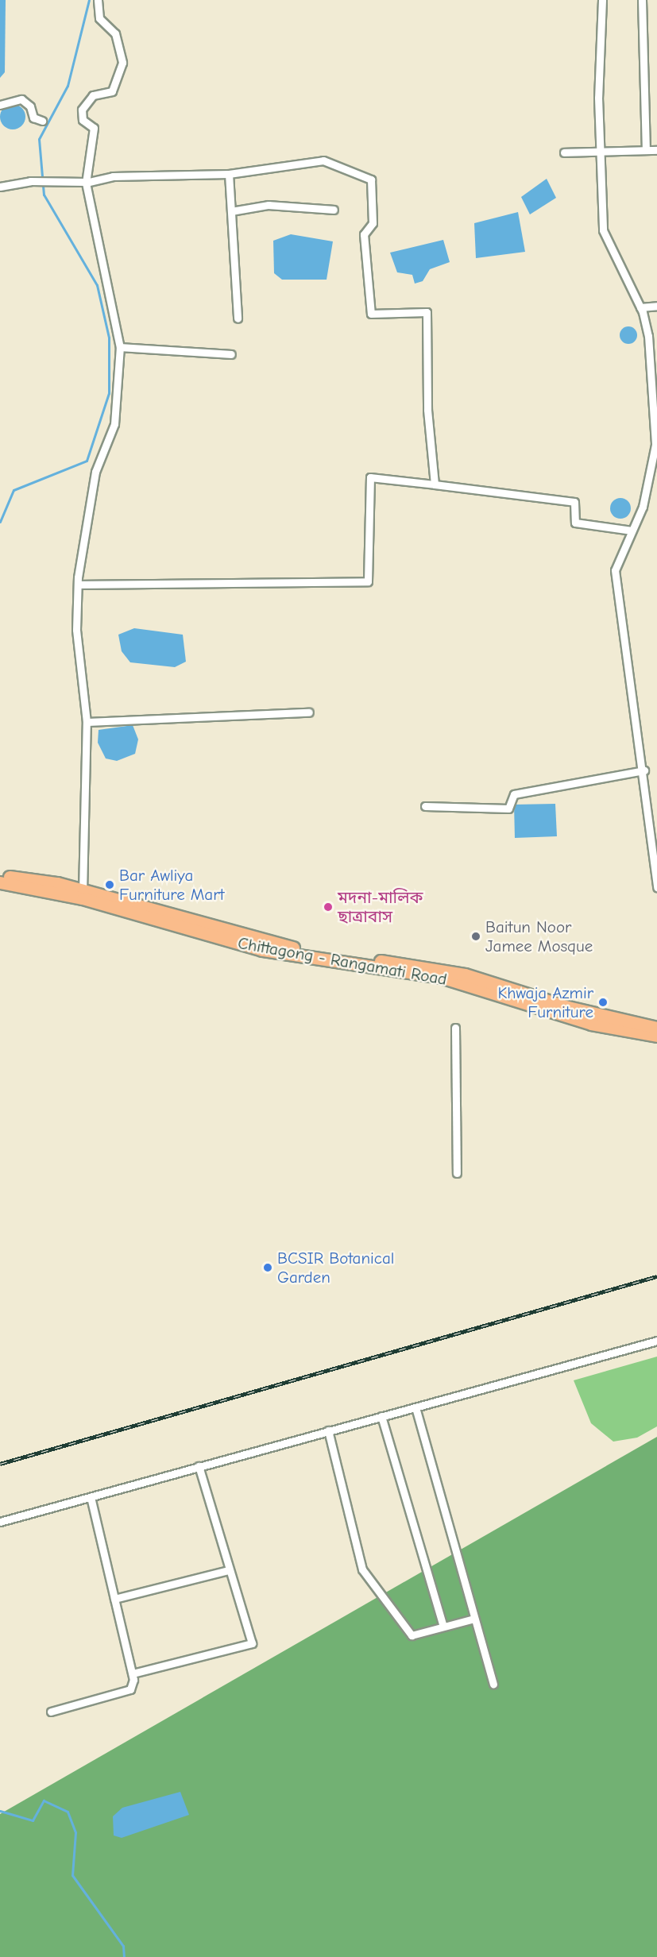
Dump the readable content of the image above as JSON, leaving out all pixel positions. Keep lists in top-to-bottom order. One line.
{"streets":{"highway":["Chittagong - Rangamati Road"]},"places":["Bar Awliya Furniture Mart","মদনা-মালিক ছাত্রাবাস","Baitun Noor Jamee Mosque","Khwaja Azmir Furniture","BCSIR Botanical Garden"]}
